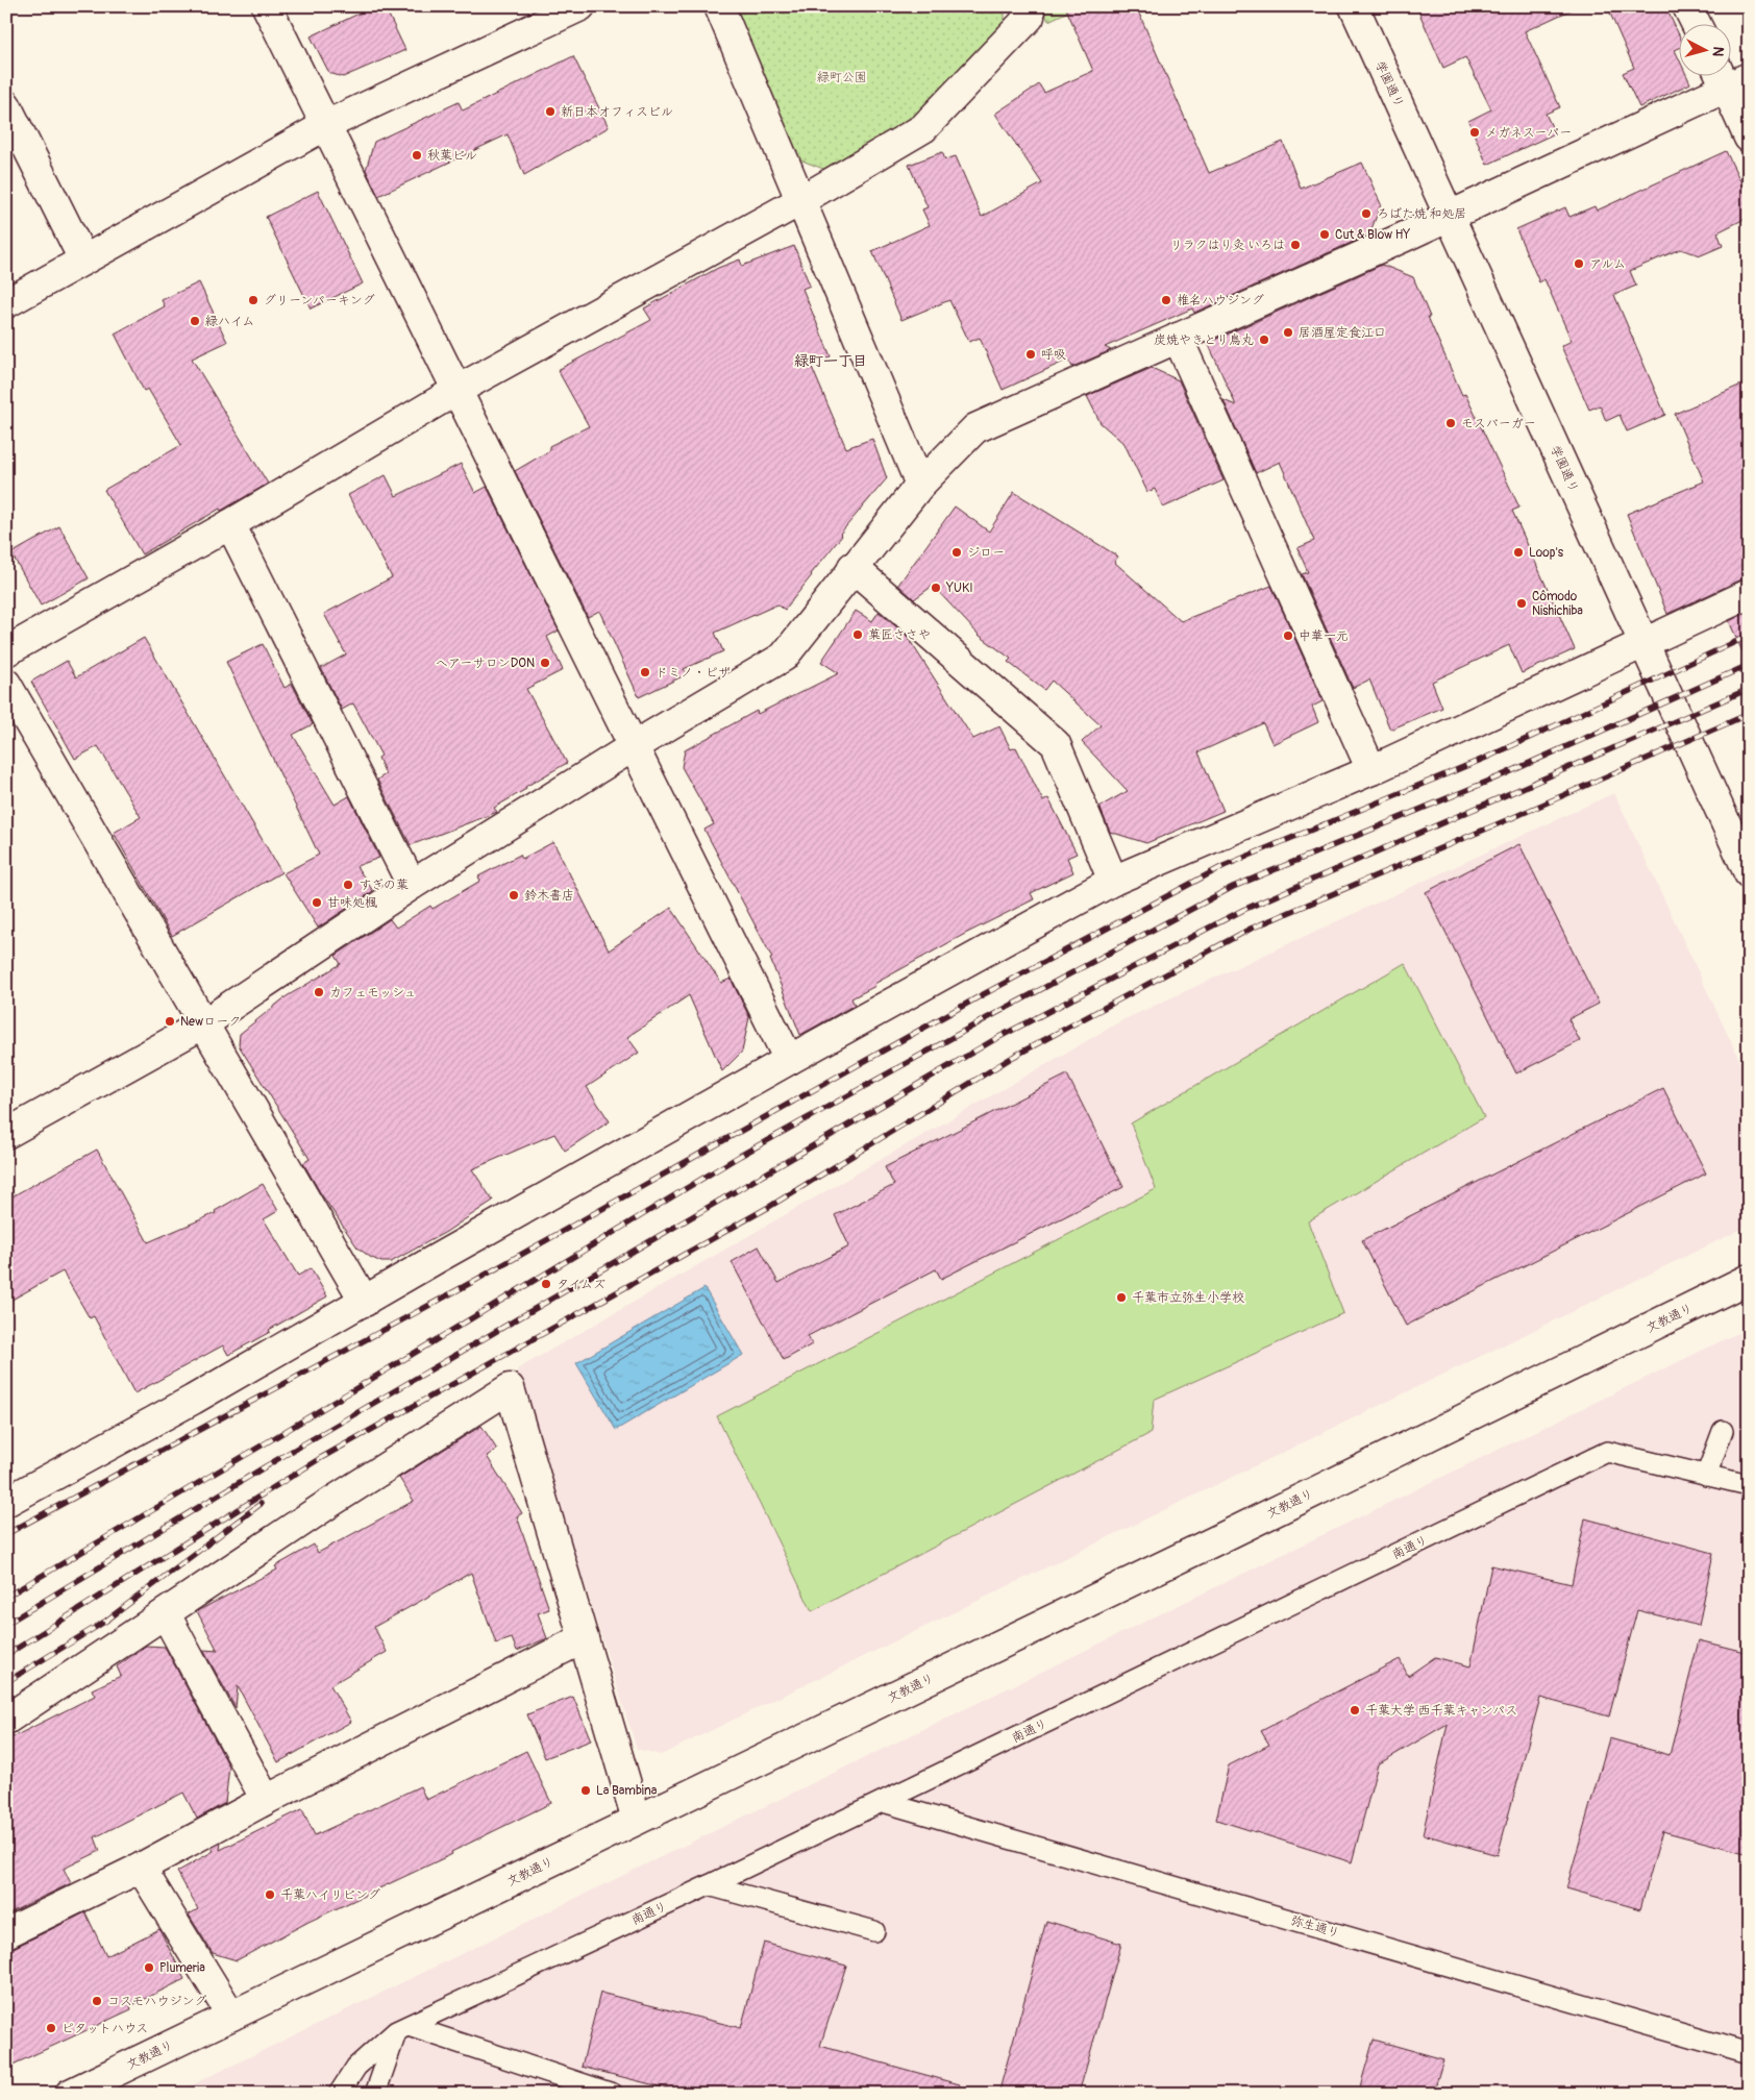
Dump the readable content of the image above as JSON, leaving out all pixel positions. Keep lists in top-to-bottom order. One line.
{"streets":{"street":["学園通り","文教通り"],"lane":["南通り","弥生通り"]},"crossings":[["南通り","弥生通り"]],"districts":["緑町一丁目"],"parks":["緑町公園"],"places":["新日本オフィスビル","メガネスーパー","秋葉ビル","ろばた焼 和処居","Cut & Blow HY","リラクはり灸 いろは","アルム","グリーンパーキング","椎名ハウジング","緑ハイム","居酒屋定食江口","炭焼やきとり鳥丸","呼吸","モスバーガー","ジロー","Loop's","YUKI","Cômodo Nishichiba","菓匠ささや","中華一元","ヘアーサロンDON","ドミノ・ピザ","すぎの葉","鈴木書店","甘味処楓","カフェモッシュ","Newローク","タイムズ","千葉市立弥生小学校","千葉大学 西千葉キャンパス","La Bambina","千葉ハイリビング","Plumeria","コスモハウジング","ピタットハウス"],"north":"right"}
